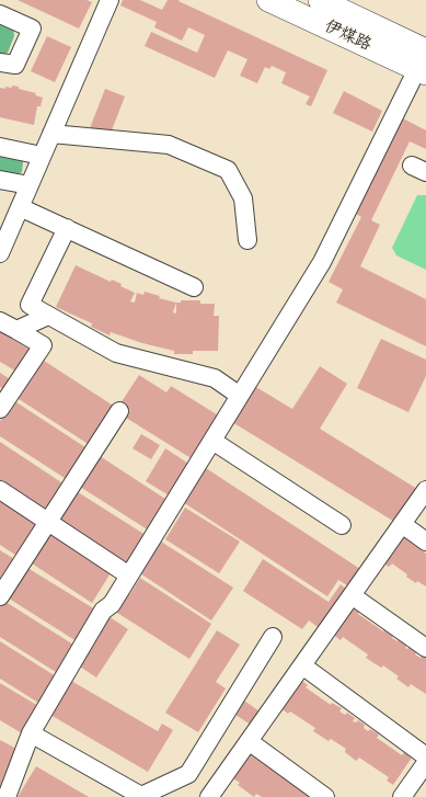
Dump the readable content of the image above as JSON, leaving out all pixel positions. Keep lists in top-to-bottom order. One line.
{"streets":{"main road":["伊煤路"]}}
